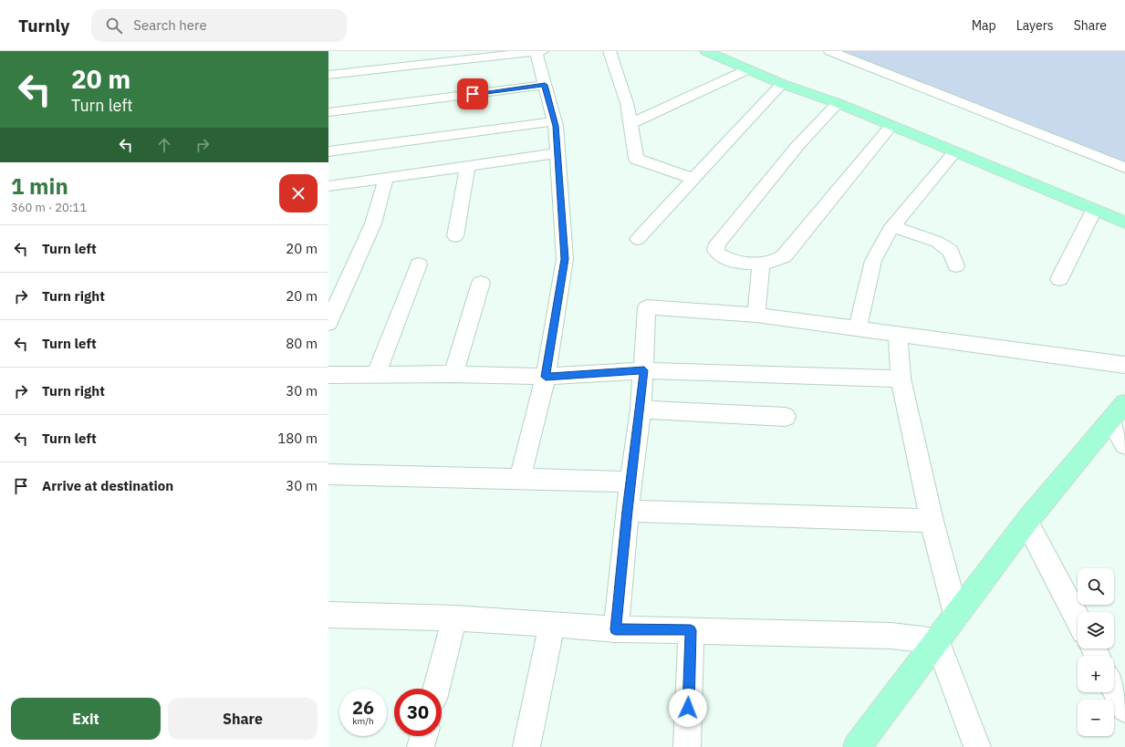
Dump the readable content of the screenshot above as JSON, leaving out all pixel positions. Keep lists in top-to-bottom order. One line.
{"page":{"header":"Turnly","search":"Search here","nav":["Map","Layers","Share"],"turn":["20 m","Turn left"],"heading":["1 min","360 m · 20:11"],"list":[{"name":"Turn left","value":"20 m"},{"name":"Turn right","value":"20 m"},{"name":"Turn left","value":"80 m"},{"name":"Turn right","value":"30 m"},{"name":"Turn left","value":"180 m"},{"name":"Arrive at destination","value":"30 m"}],"map_buttons":["+","−"],"speed":"26 km/h","limit":"30","buttons":["Exit","Share"]}}
